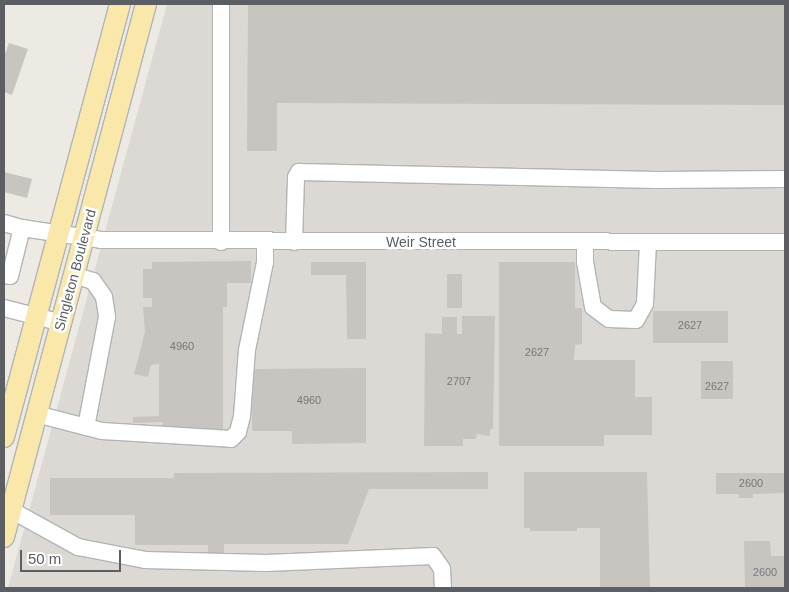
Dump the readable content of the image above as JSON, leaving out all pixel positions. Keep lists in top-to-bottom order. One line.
{"streets":{"main road":["Singleton Boulevard"],"street":["Weir Street"]},"crossings":[["Weir Street","Singleton Boulevard"]],"house_numbers":["2627","4960","2627","2707","2627","4960","2600","2600"],"scale_bar":"50 m"}
